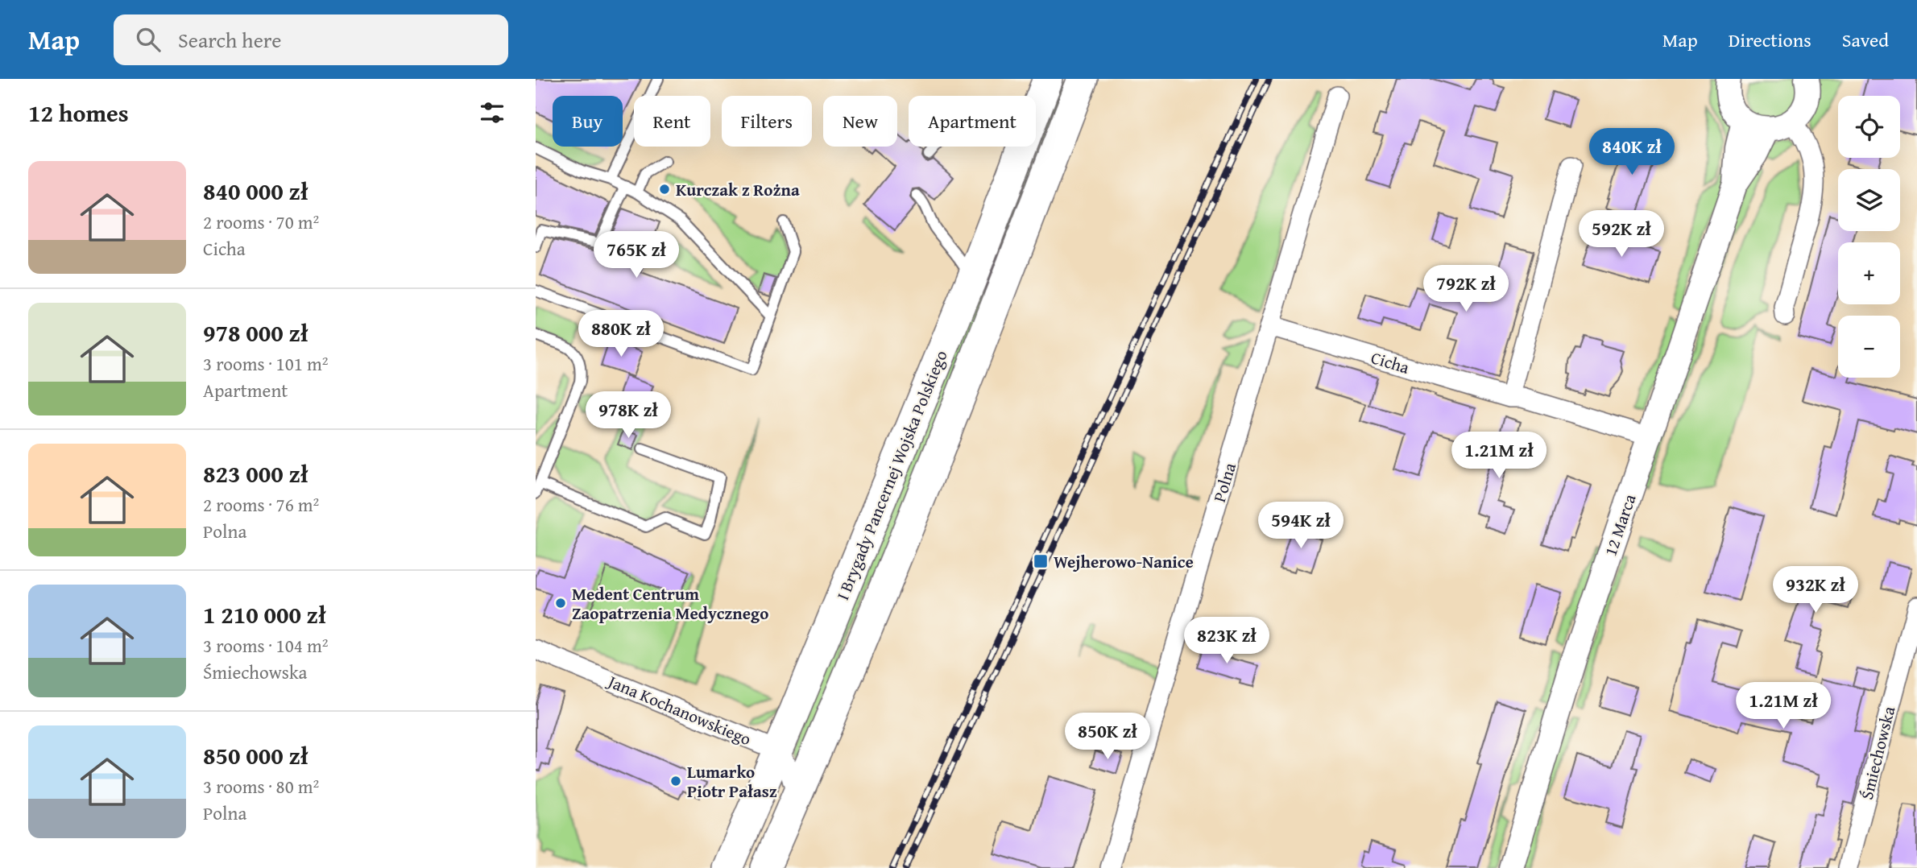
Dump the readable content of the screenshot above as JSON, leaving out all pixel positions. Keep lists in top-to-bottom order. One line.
{"streets":{"main road":["I Brygady Pancernej Wojska Polskiego"],"street":["Cicha","Polna","12 Marca","Jana Kochanowskiego","Śmiechowska"]},"crossings":[["Cicha","Polna"],["Cicha","12 Marca"],["I Brygady Pancernej Wojska Polskiego","Jana Kochanowskiego"]],"places":{"other":["Kurczak z Rożna","Medent Centrum Zaopatrzenia Medycznego","Lumarko Piotr Pałasz"],"transit":["Wejherowo-Nanice"]},"page":{"header":"Map","search":"Search here","nav":["Map","Directions","Saved"],"heading":"12 homes","map_buttons":["+","−"],"chip":["Buy","Rent","Filters","New","Apartment"],"price":["840K zł","592K zł","765K zł","792K zł","880K zł","978K zł","1.21M zł","594K zł","932K zł","823K zł","1.21M zł","850K zł"],"list":[{"name":"840 000 zł","note":"2 rooms · 70 m² · Cicha"},{"name":"978 000 zł","note":"3 rooms · 101 m² · Apartment"},{"name":"823 000 zł","note":"2 rooms · 76 m² · Polna"},{"name":"1 210 000 zł","note":"3 rooms · 104 m² · Śmiechowska"},{"name":"850 000 zł","note":"3 rooms · 80 m² · Polna"}]}}
